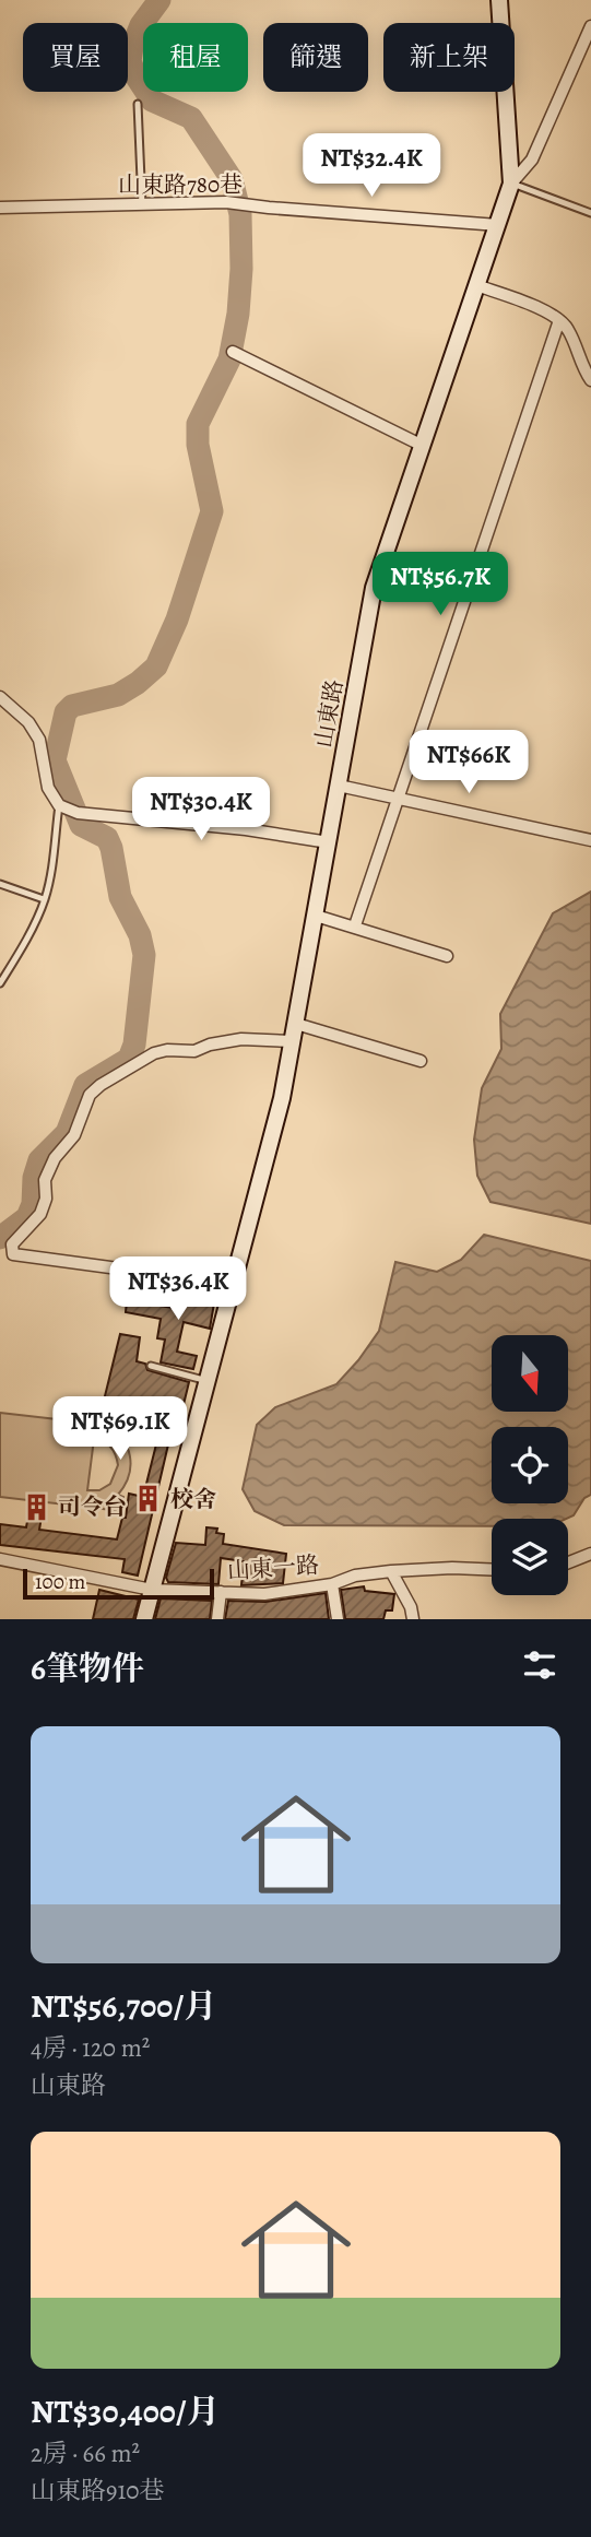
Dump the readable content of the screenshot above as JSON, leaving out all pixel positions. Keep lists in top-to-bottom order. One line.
{"streets":{"street":["山東路780巷","山東路","山東一路"]},"crossings":[["山東路780巷","山東路"],["山東路","山東一路"]],"places":{"building":["校舍","司令台"]},"scale_bar":"100 m","north":"bottom","page":{"chip":["買屋","租屋","篩選","新上架"],"price":["NT$32.4K","NT$56.7K","NT$66K","NT$30.4K","NT$36.4K","NT$69.1K"],"scale":"100 m","heading":"6筆物件","list":[{"name":"NT$56,700/月","note":"4房 · 120 m² · 山東路"},{"name":"NT$30,400/月","note":"2房 · 66 m² · 山東路910巷"}]}}
